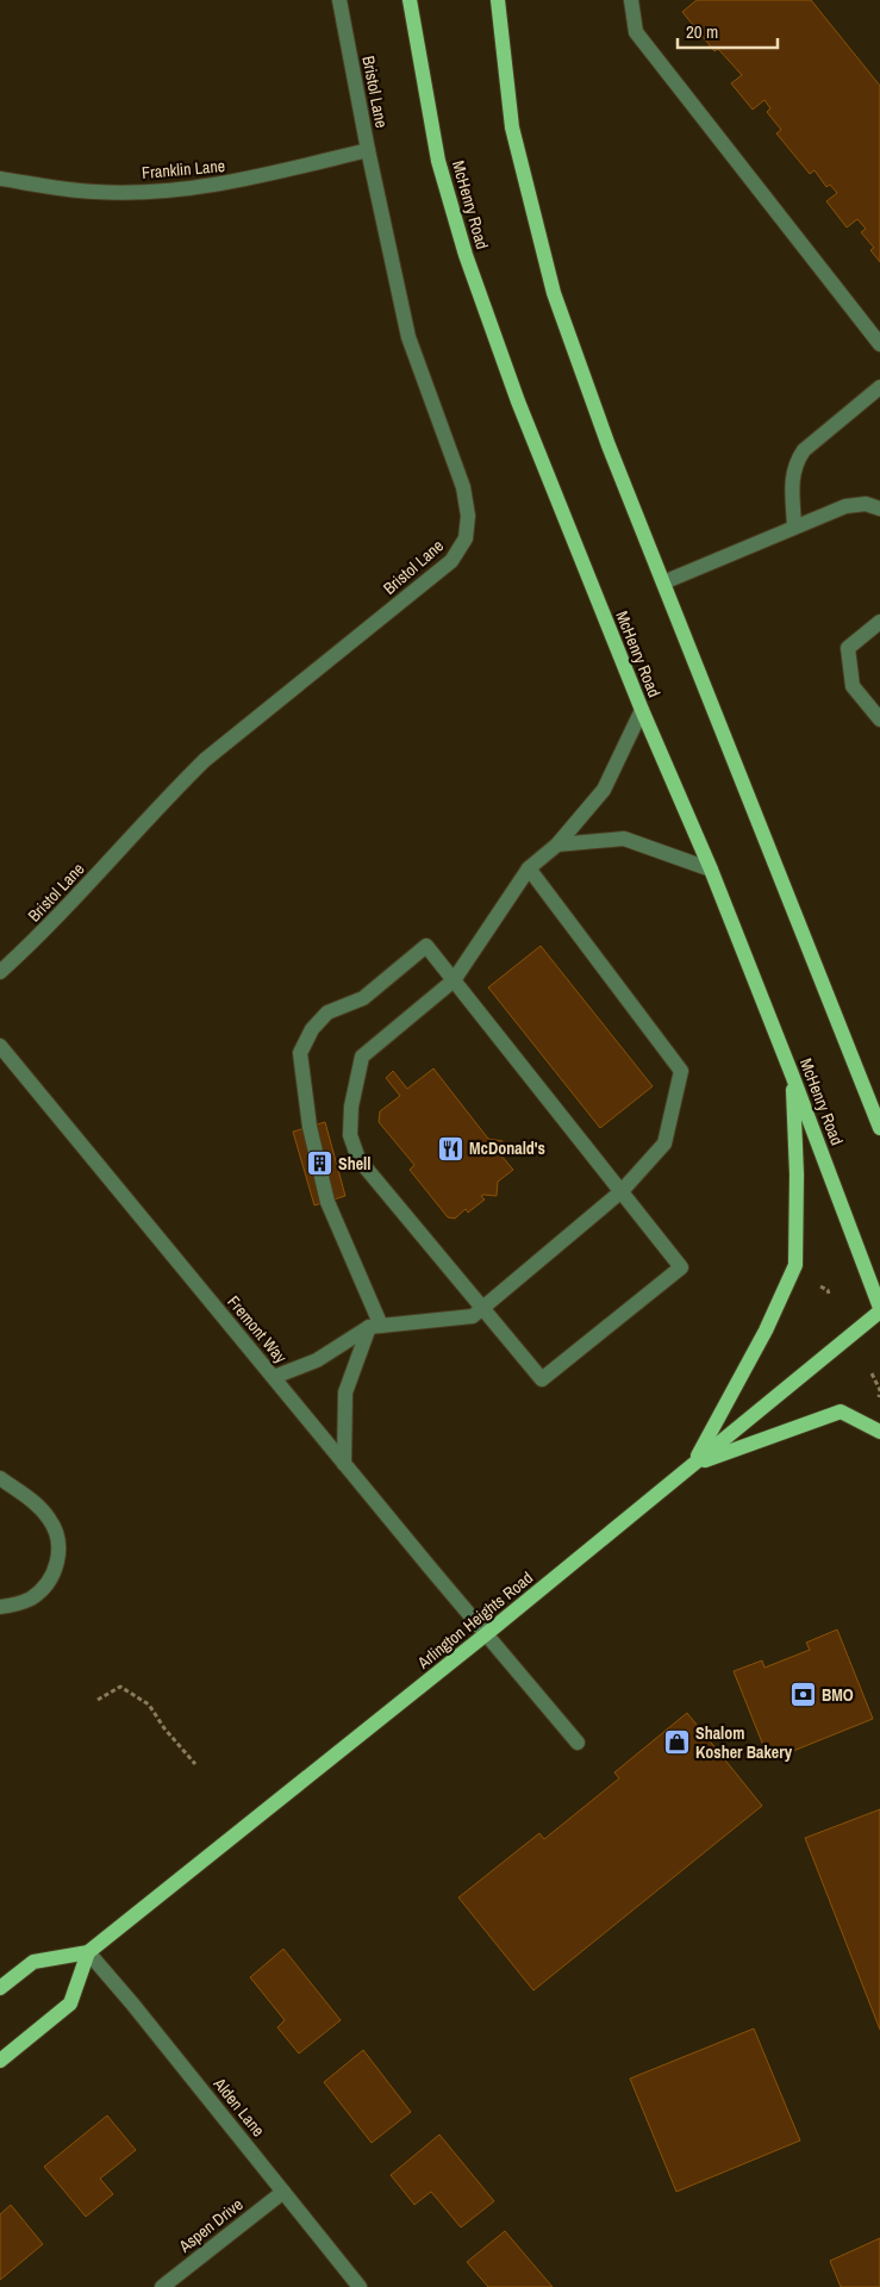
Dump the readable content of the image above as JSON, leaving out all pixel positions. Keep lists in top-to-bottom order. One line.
{"streets":{"main road":["McHenry Road","Arlington Heights Road"],"street":["Bristol Lane","Franklin Lane","Fremont Way","Alden Lane","Aspen Drive"]},"crossings":[["Bristol Lane","Franklin Lane"],["McHenry Road","Arlington Heights Road"],["Fremont Way","Arlington Heights Road"],["Arlington Heights Road","Alden Lane"],["Alden Lane","Aspen Drive"]],"places":{"restaurant":["McDonald's"],"building":["Shell"],"bank":["BMO"],"shop":["Shalom Kosher Bakery"]},"scale_bar":"20 m"}
